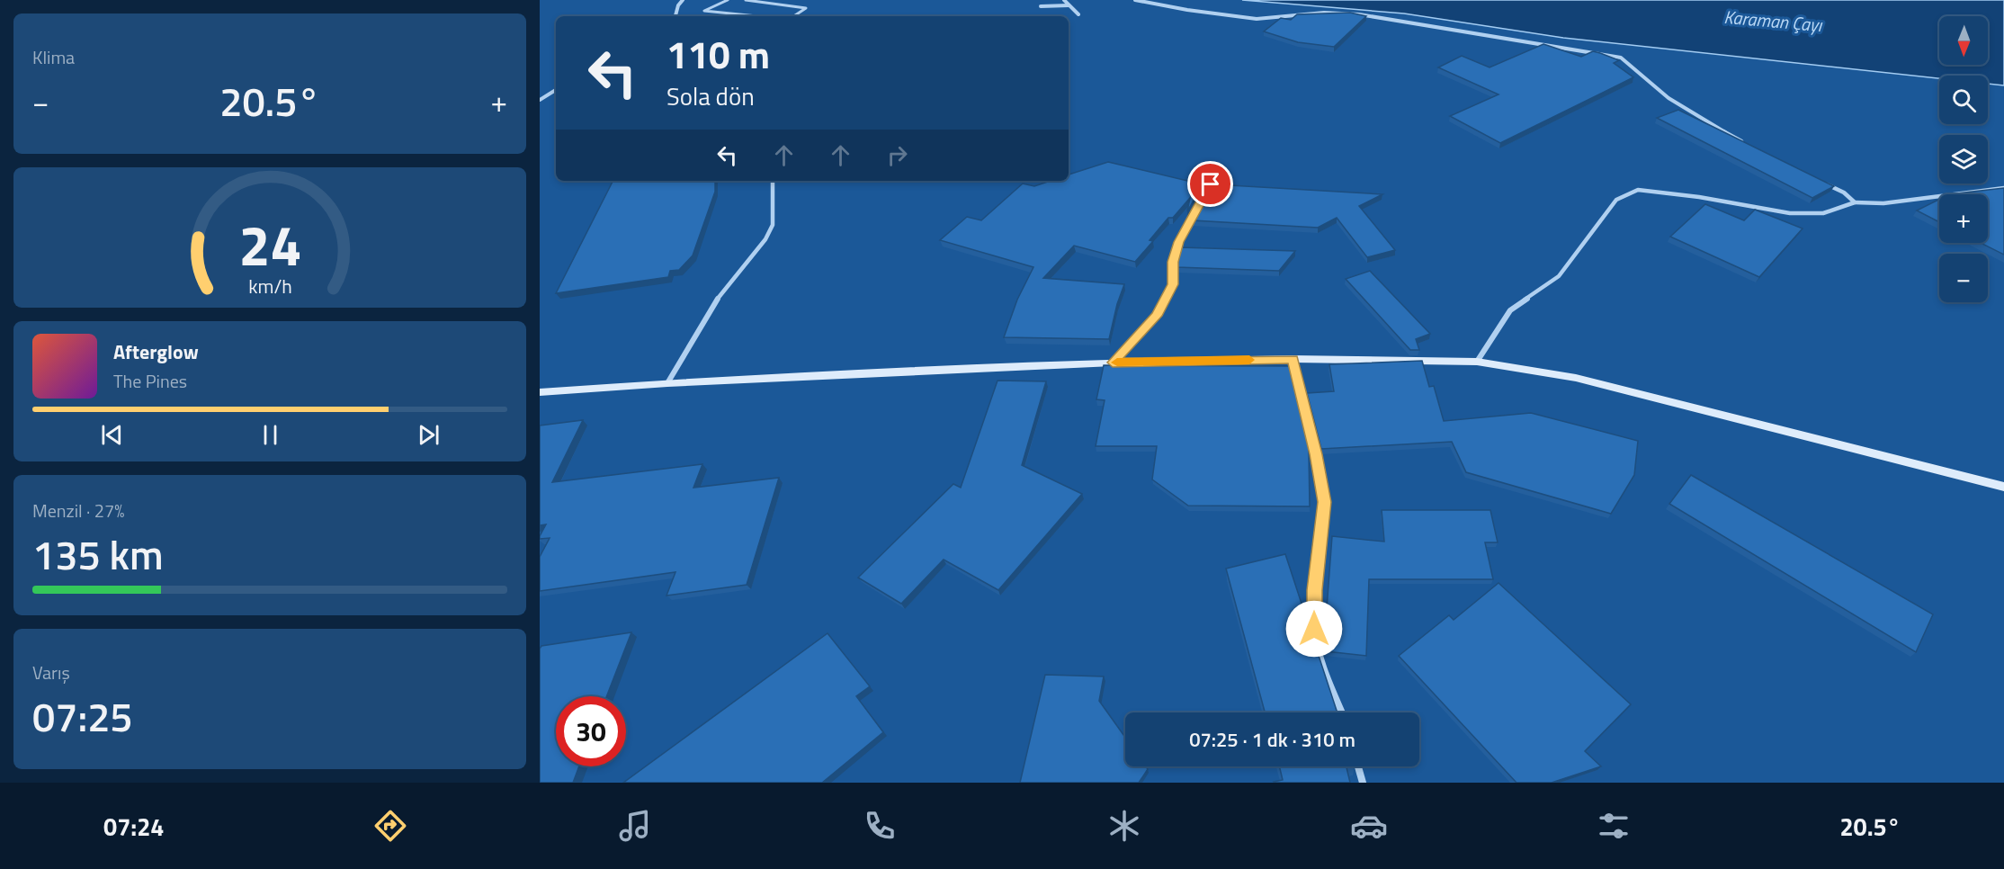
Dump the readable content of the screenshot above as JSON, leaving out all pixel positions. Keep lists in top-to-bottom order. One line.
{"water":["Karaman Çayı"],"north":"bottom","page":{"tile":["Klima",["Menzil · 27%","135 km"],["Varış","07:25"]],"map_buttons":["+","−"],"turn":["110 m","Sola dön"],"heat":["−","20.5°","+"],"song":["Afterglow","The Pines"],"limit":"30","trip":"07:25 · 1 dk · 310 m","tabs":["07:24","20.5°"],"gauge":["24","km/h"]}}
